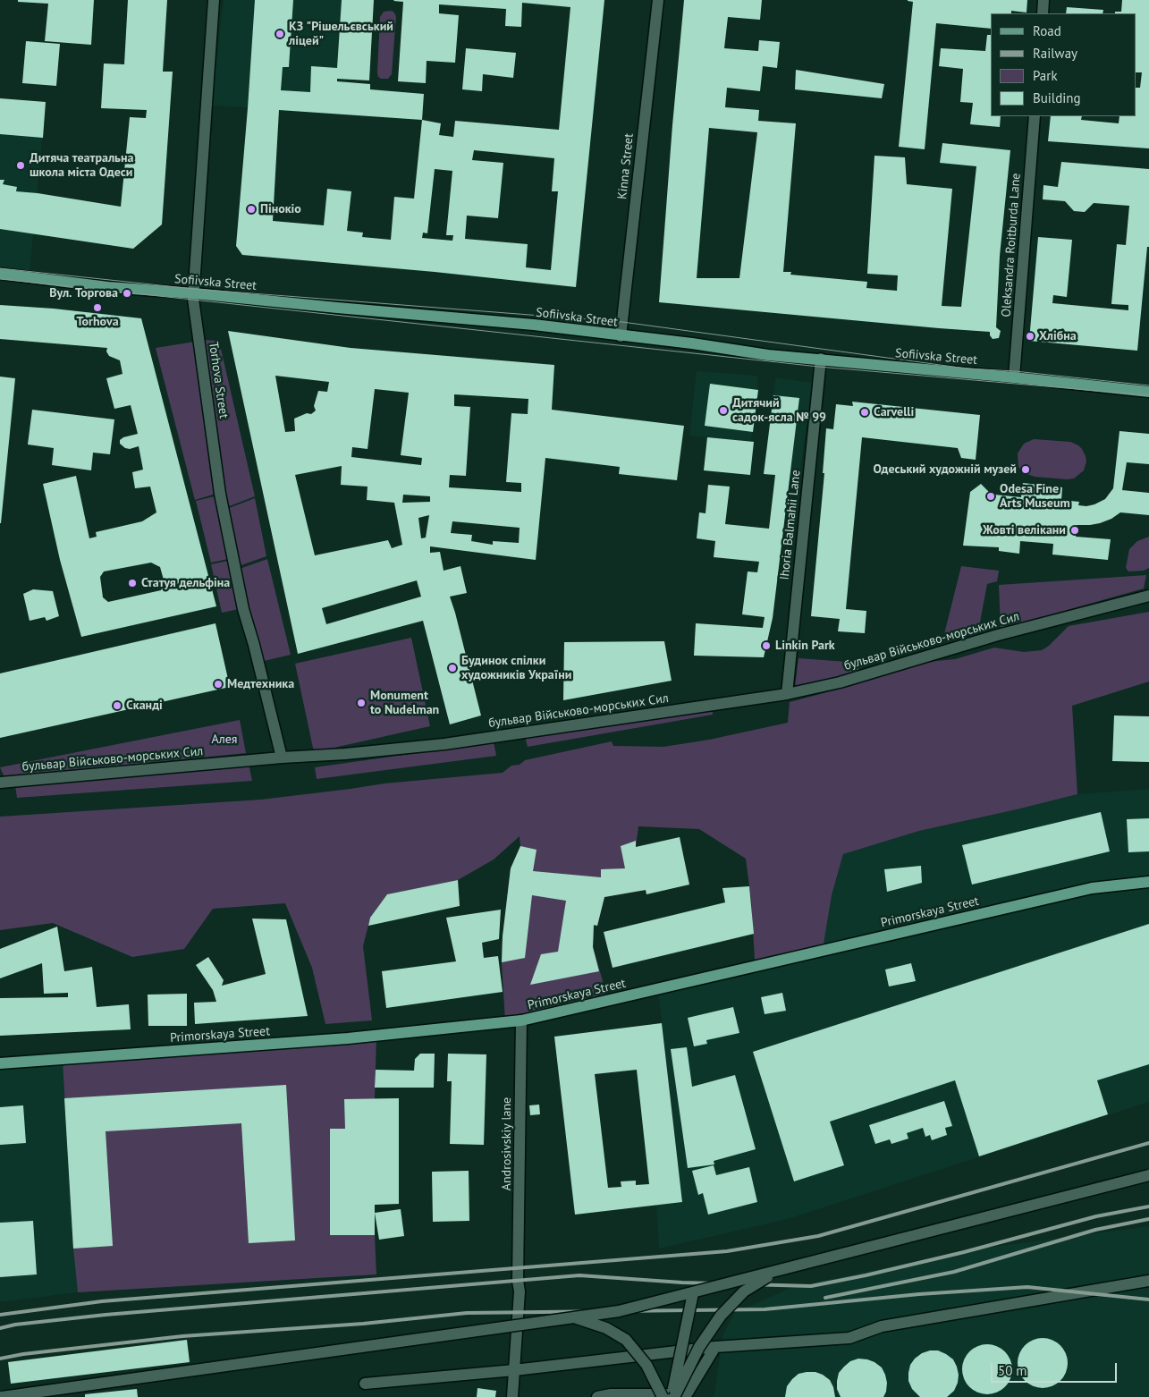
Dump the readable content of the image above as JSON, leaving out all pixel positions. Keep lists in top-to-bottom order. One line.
{"streets":{"main road":["Sofiivska Street","Primorskaya Street"],"street":["Kinna Street","Oleksandra Roitburda Lane","Torhova Street","Ihoria Balmahii Lane","бульвар Військово-морських Сил","Androsivskiy lane"]},"crossings":[["Kinna Street","Sofiivska Street"],["Oleksandra Roitburda Lane","Sofiivska Street"],["Sofiivska Street","Torhova Street"],["Sofiivska Street","Ihoria Balmahii Lane"],["Torhova Street","бульвар Військово-морських Сил"],["Ihoria Balmahii Lane","бульвар Військово-морських Сил"],["Primorskaya Street","Androsivskiy lane"]],"parks":["Алея"],"places":["КЗ \"Рішельєвський ліцей\"","Дитяча театральна школа міста Одеси","Пінокіо","Вул. Торгова","Torhova","Хлібна","Дитячий садок-ясла № 99","Carvelli","Одеський художній музей","Odesa Fine Arts Museum","Жовті велікани","Статуя дельфіна","Linkin Park","Будинок спілки художників України","Медтехника","Monument to Nudelman","Сканді"],"legend":["Road","Railway","Park","Building"],"scale_bar":"50 m"}
